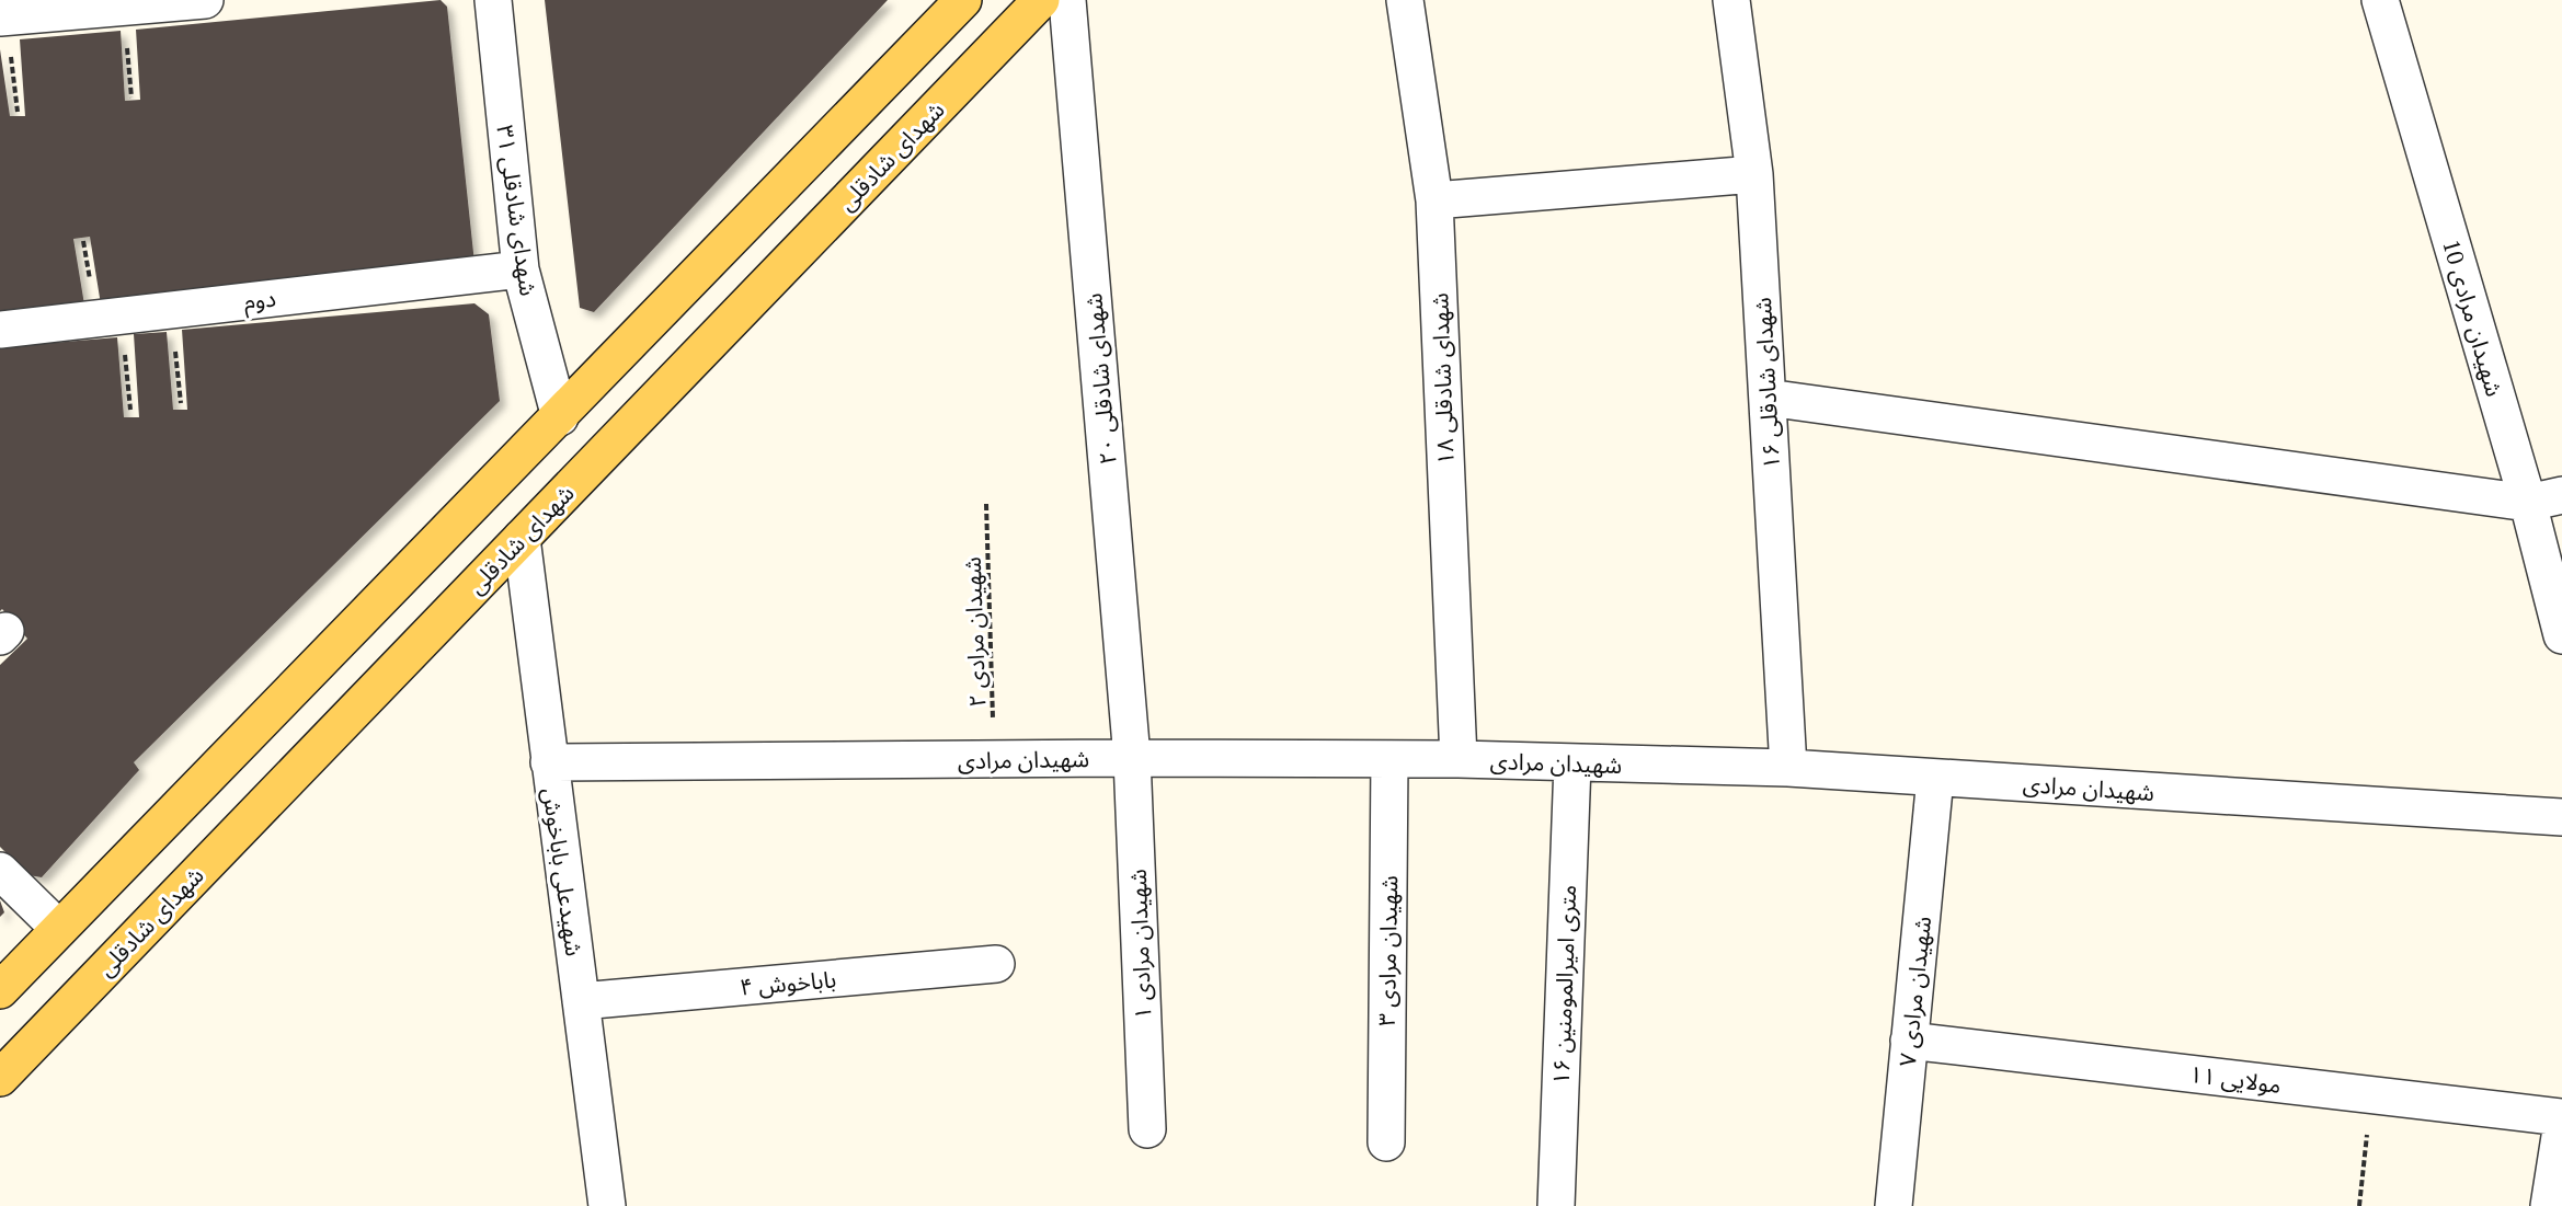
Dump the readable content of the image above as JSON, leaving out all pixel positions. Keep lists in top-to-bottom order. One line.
{"streets":{"main road":["شهدای شادقلی"],"street":["شهدای شادقلی ۳۱","دوم","شهیدان مرادی 10","شهدای شادقلی ۲۰","شهدای شادقلی ۱۸","شهدای شادقلی ۱۶","شهیدان مرادی","شهیدعلی باباخوش","شهیدان مرادی ۱","شهیدان مرادی ۳","باباخوش ۴","۱۶ متری امیرالمومنین","شهیدان مرادی ۷","مولایی ۱۱"],"path":["شهیدان مرادی ۲"]},"crossings":[["شهدای شادقلی","شهیدعلی باباخوش"],["شهدای شادقلی ۳۱","دوم"],["شهدای شادقلی ۲۰","شهیدان مرادی"],["شهدای شادقلی ۲۰","شهیدان مرادی ۱"],["شهدای شادقلی ۱۸","شهیدان مرادی"],["شهدای شادقلی ۱۶","شهیدان مرادی"],["شهیدان مرادی ۲","شهیدان مرادی"],["شهیدان مرادی","شهیدعلی باباخوش"],["شهیدان مرادی","شهیدان مرادی ۱"],["شهیدان مرادی","شهیدان مرادی ۳"],["شهیدان مرادی","۱۶ متری امیرالمومنین"],["شهیدان مرادی","شهیدان مرادی ۷"],["شهیدعلی باباخوش","باباخوش ۴"],["شهیدان مرادی ۷","مولایی ۱۱"]]}
